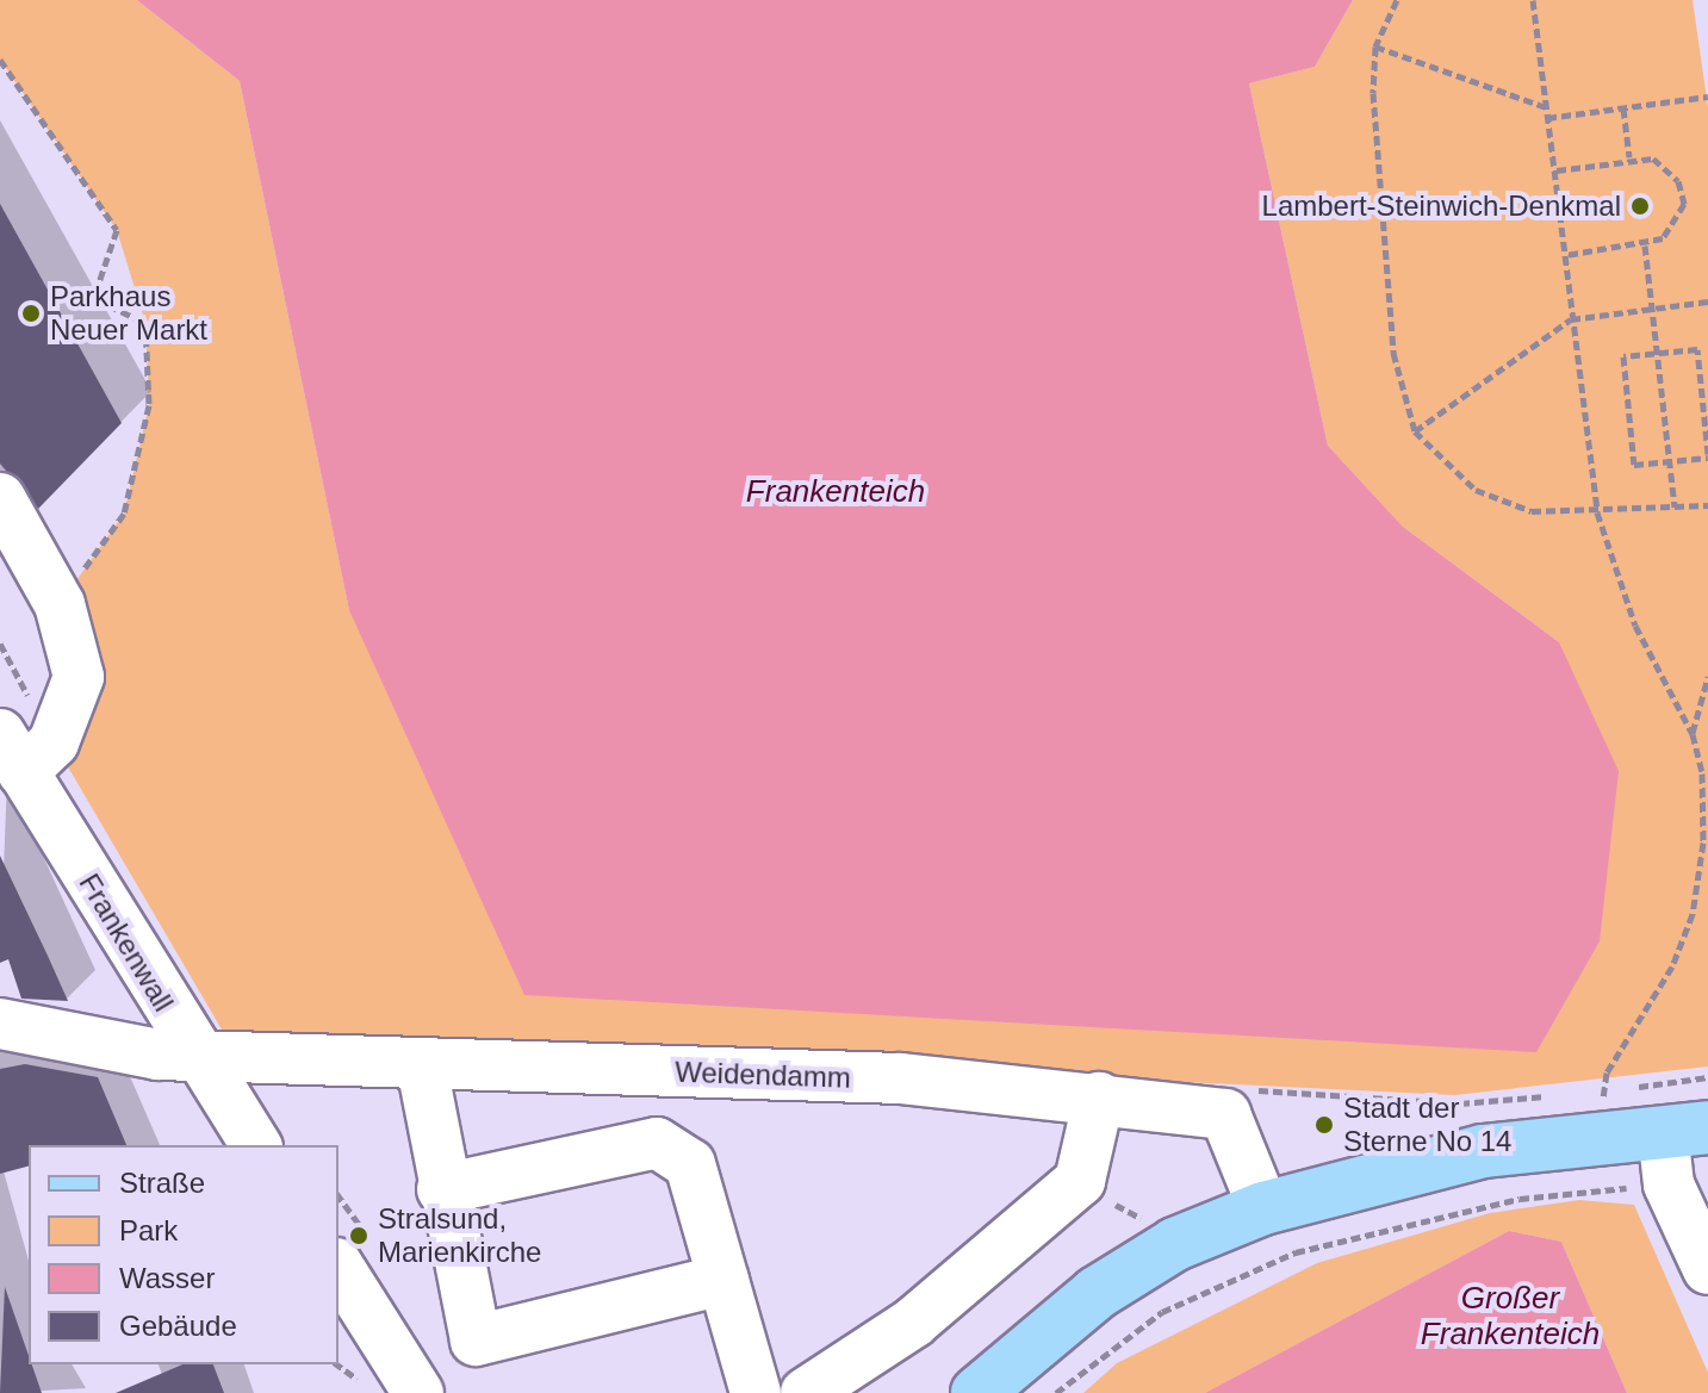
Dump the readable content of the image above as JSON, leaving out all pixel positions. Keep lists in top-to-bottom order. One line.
{"streets":{"street":["Frankenwall","Weidendamm"]},"crossings":[["Frankenwall","Weidendamm"]],"water":["Frankenteich","Großer Frankenteich"],"places":["Lambert-Steinwich-Denkmal","Parkhaus Neuer Markt","Stadt der Sterne No 14","Stralsund, Marienkirche"],"legend":["Straße","Park","Wasser","Gebäude"]}
